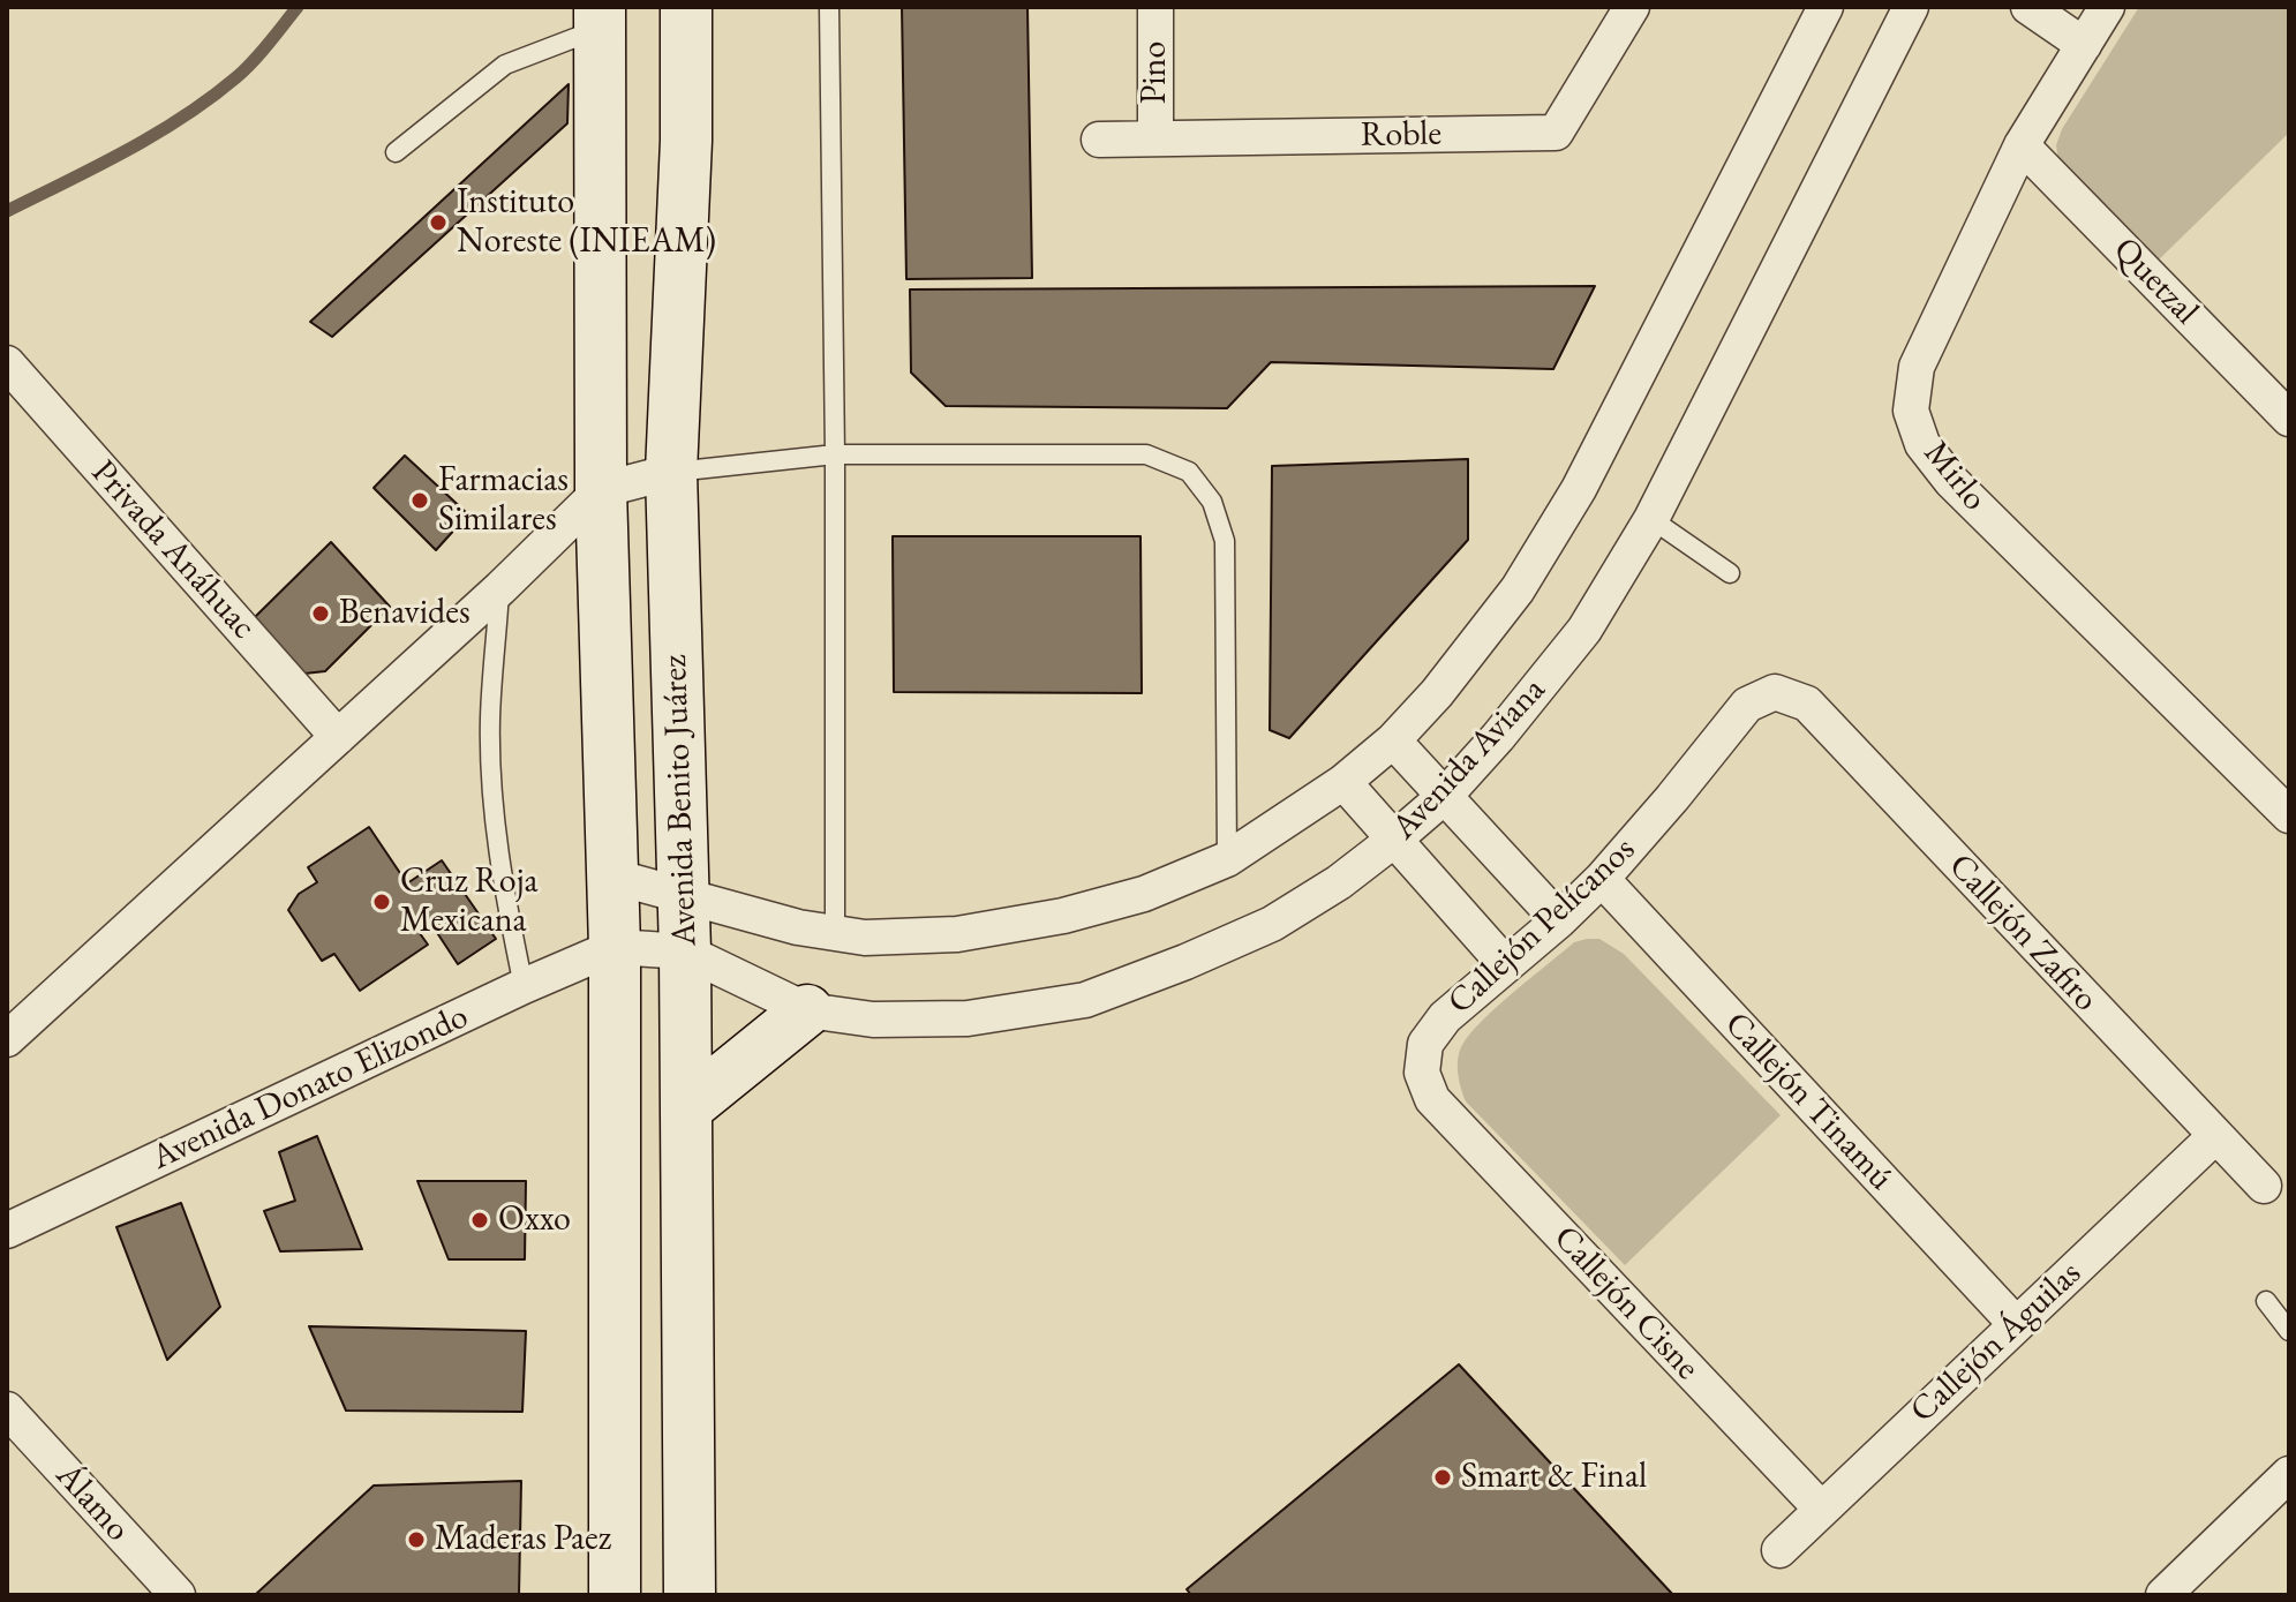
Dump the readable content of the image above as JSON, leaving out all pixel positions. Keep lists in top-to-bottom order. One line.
{"streets":{"street":["Pino","Roble","Quetzal","Mirlo","Privada Anáhuac","Avenida Aviana","Avenida Benito Juárez","Callejón Pelícanos","Callejón Zafiro","Avenida Donato Elizondo","Callejón Tinamú","Callejón Cisne","Callejón Águilas","Álamo"]},"crossings":[["Pino","Roble"],["Quetzal","Mirlo"],["Avenida Aviana","Avenida Benito Juárez"],["Avenida Benito Juárez","Avenida Donato Elizondo"],["Callejón Pelícanos","Callejón Zafiro"],["Callejón Pelícanos","Callejón Tinamú"],["Callejón Pelícanos","Callejón Cisne"],["Callejón Zafiro","Callejón Águilas"],["Callejón Tinamú","Callejón Águilas"],["Callejón Cisne","Callejón Águilas"]],"places":["Instituto Noreste (INIEAM)","Farmacias Similares","Benavides","Cruz Roja Mexicana","Oxxo","Smart & Final","Maderas Paez"]}
